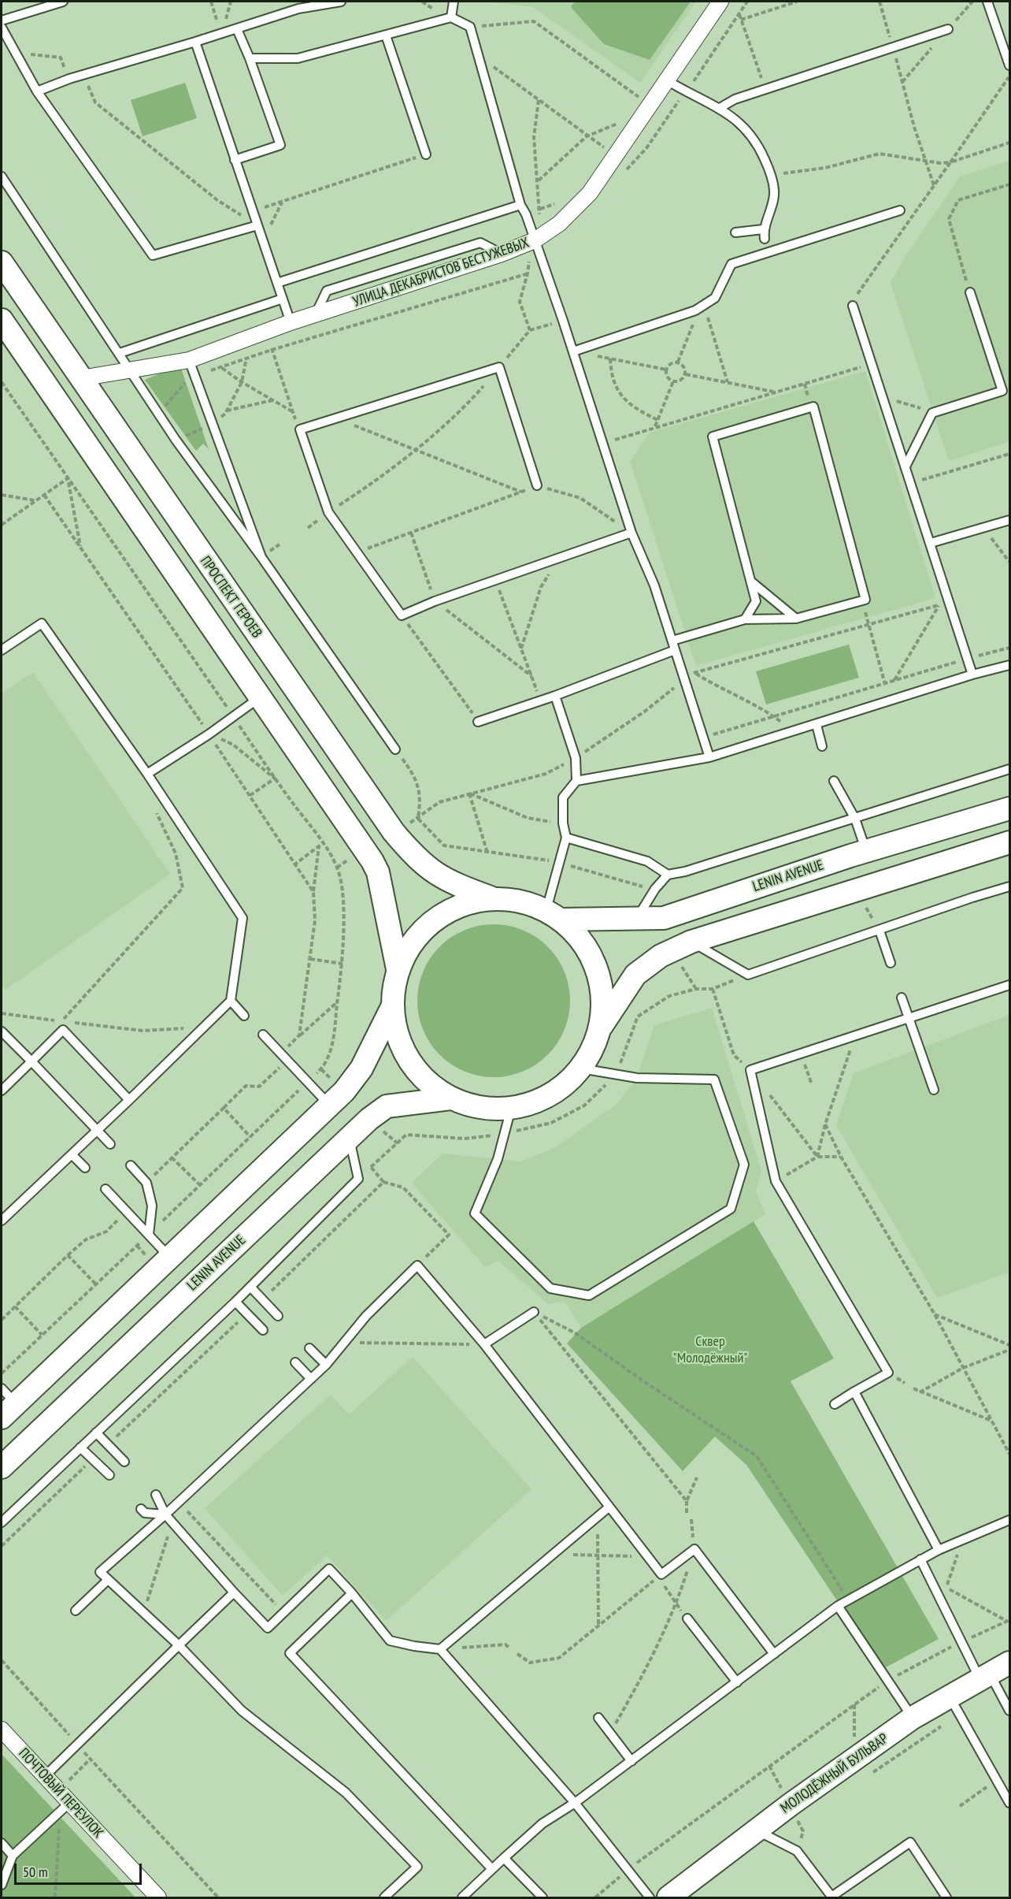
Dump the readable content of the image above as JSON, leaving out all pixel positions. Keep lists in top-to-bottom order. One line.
{"streets":{"main road":["ПРОСПЕКТ ГЕРОЕВ","LENIN AVENUE","МОЛОДЁЖНЫЙ БУЛЬВАР"],"street":["УЛИЦА ДЕКАБРИСТОВ БЕСТУЖЕВЫХ","ПОЧТОВЫЙ ПЕРЕУЛОК"]},"crossings":[["УЛИЦА ДЕКАБРИСТОВ БЕСТУЖЕВЫХ","ПРОСПЕКТ ГЕРОЕВ"]],"parks":["Сквер \"Молодёжный\""],"scale_bar":"50 m"}
